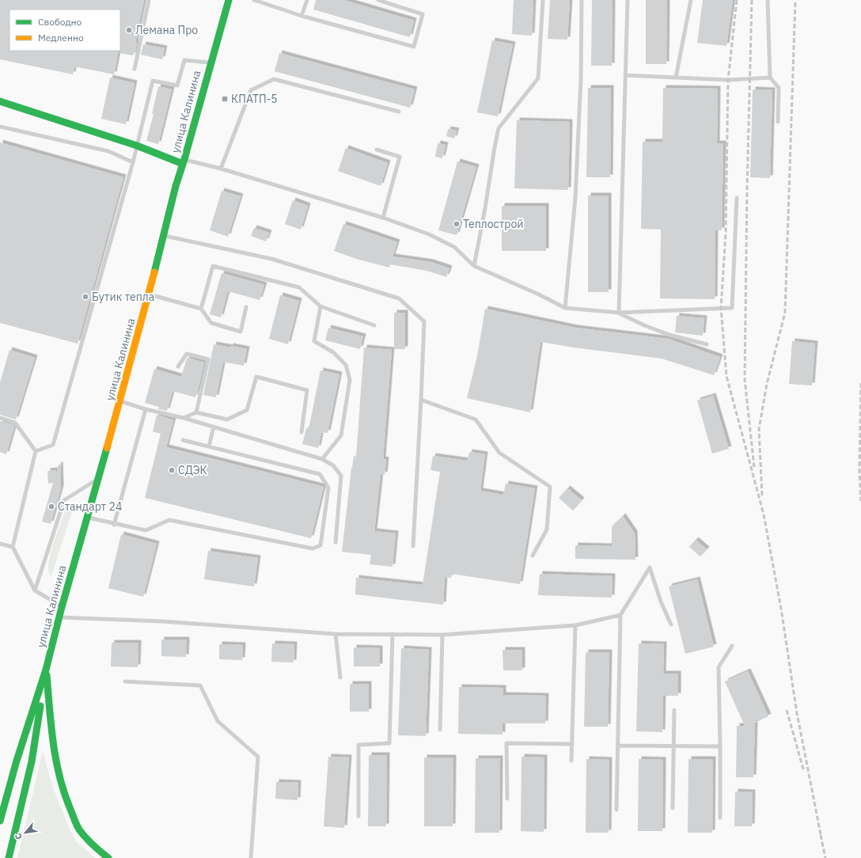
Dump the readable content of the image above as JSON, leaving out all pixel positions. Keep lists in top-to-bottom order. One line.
{"streets":{"main road":["улица Калинина"]},"places":{"other":["Лемана Про","Теплострой","Бутик тепла","СДЭК","Стандарт 24"],"transit":["КПАТП-5"]},"legend":["Свободно","Медленно"],"north":"bottom left"}
